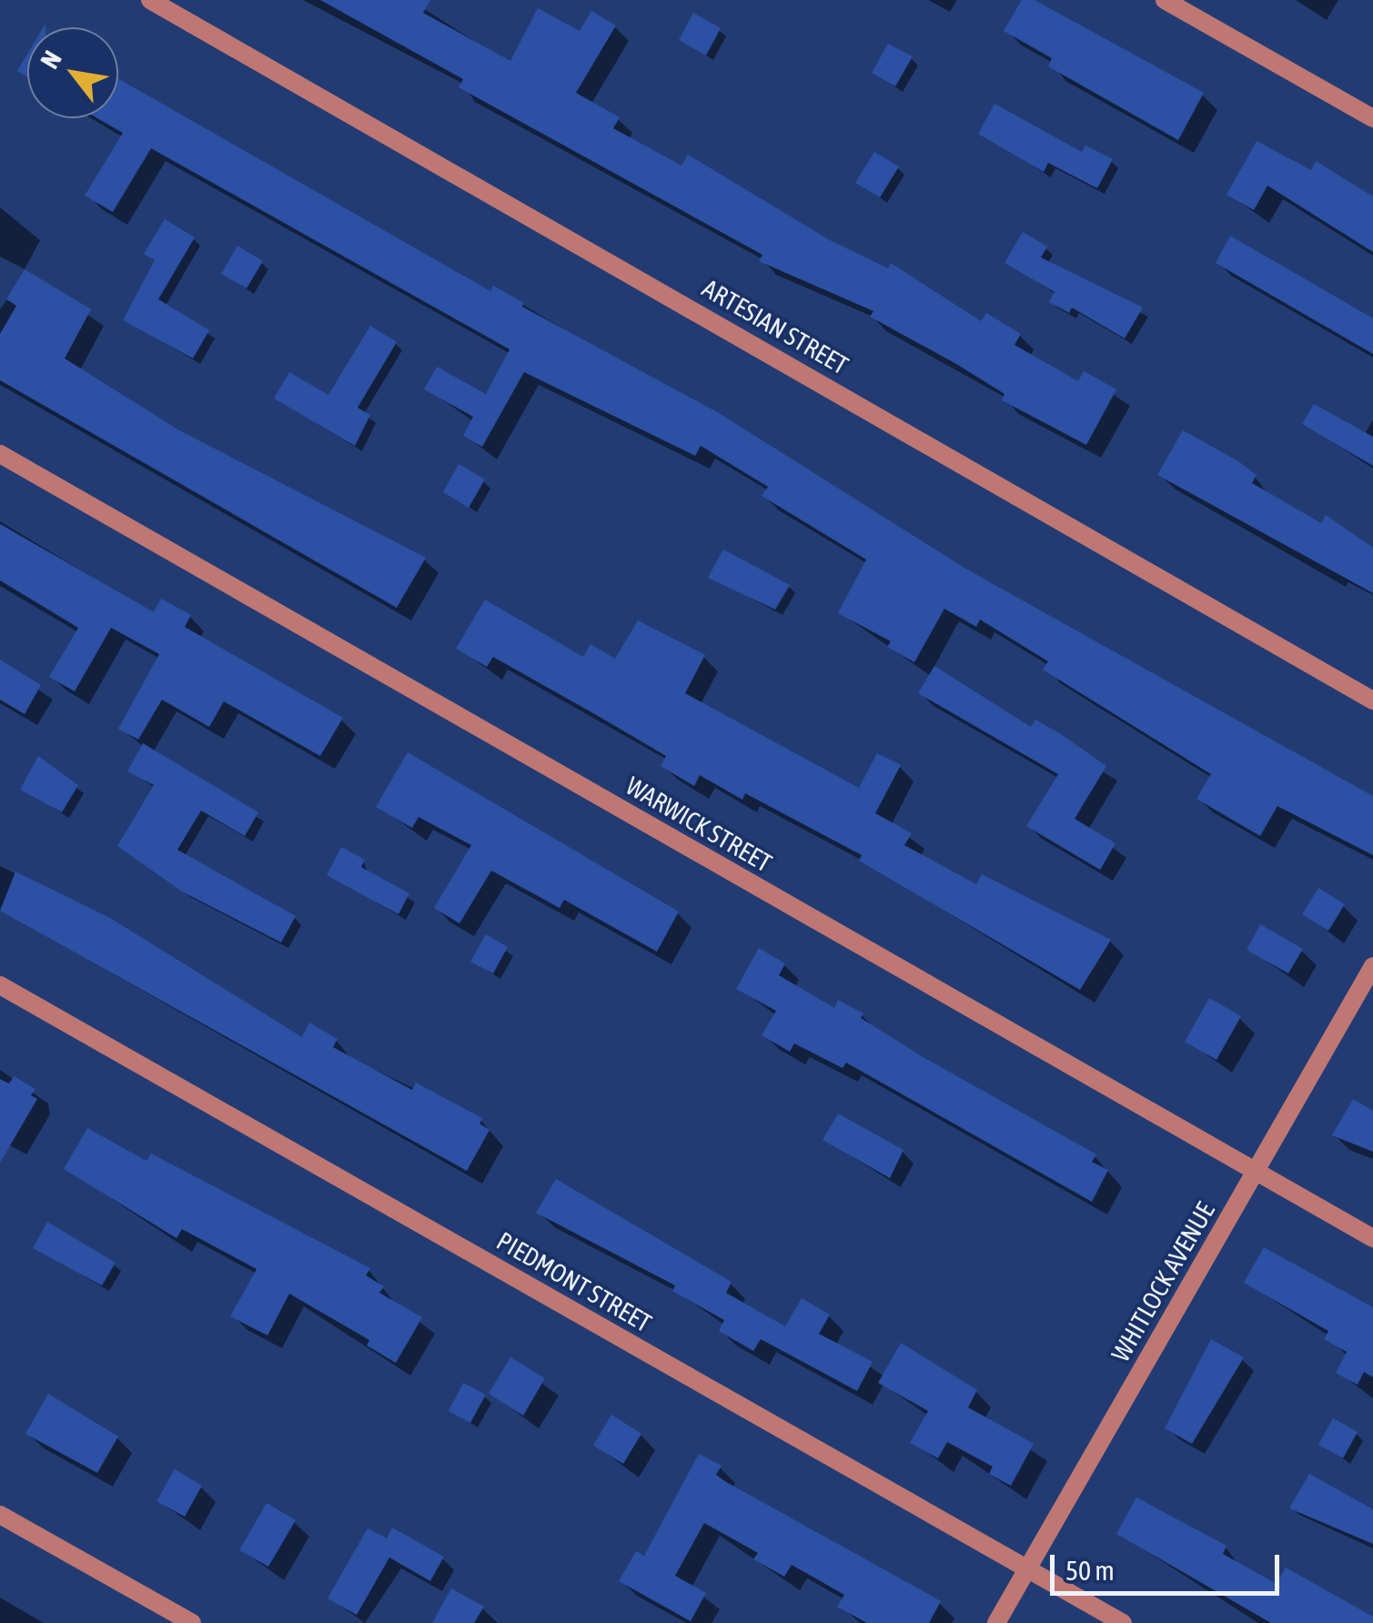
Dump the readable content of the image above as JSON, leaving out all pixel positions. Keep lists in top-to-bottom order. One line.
{"streets":{"street":["ARTESIAN STREET","WARWICK STREET","PIEDMONT STREET","WHITLOCK AVENUE"]},"crossings":[["WARWICK STREET","WHITLOCK AVENUE"],["PIEDMONT STREET","WHITLOCK AVENUE"]],"scale_bar":"50 m","north":"top left"}
